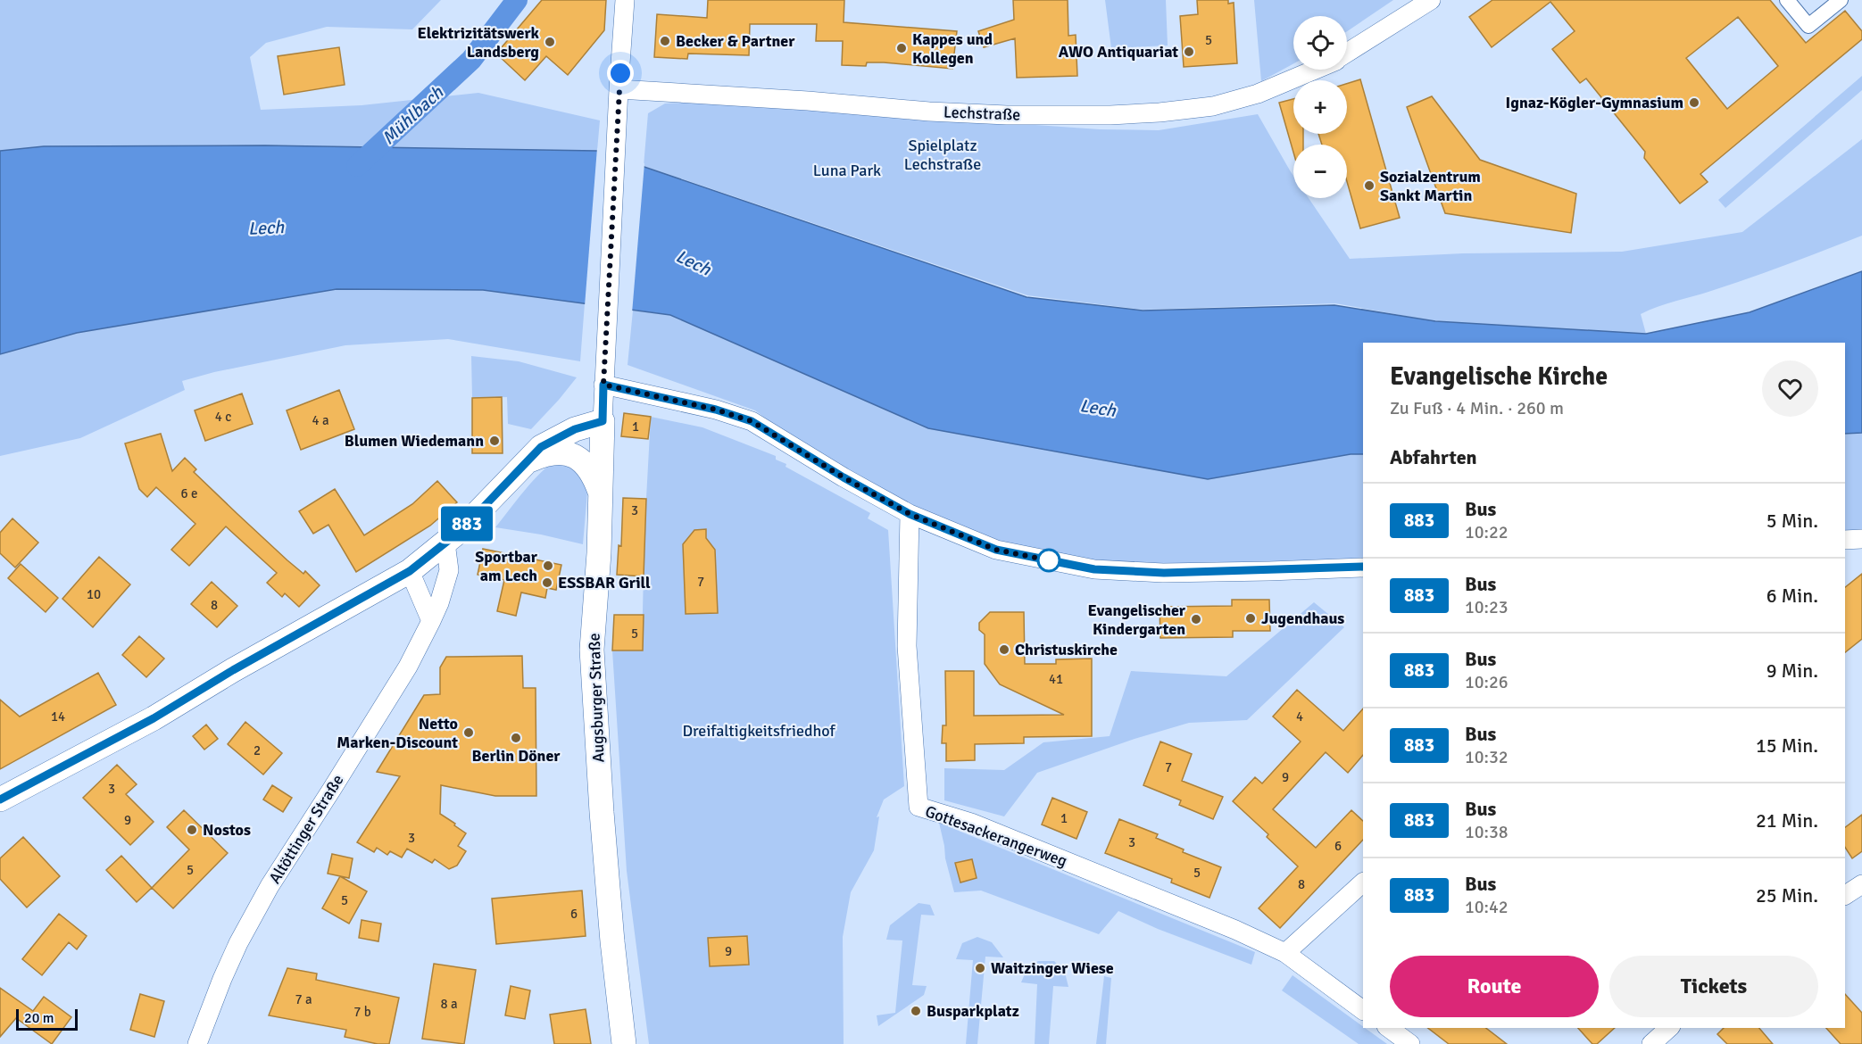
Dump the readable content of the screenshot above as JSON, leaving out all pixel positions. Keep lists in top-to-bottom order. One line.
{"streets":{"street":["Lechstraße","Augsburger Straße","Altöttinger Straße","Gottesackerangerweg"]},"crossings":[["Lechstraße","Augsburger Straße"]],"water":["Mühlbach","Lech"],"parks":["Spielplatz Lechstraße","Luna Park","Dreifaltigkeitsfriedhof"],"places":["Becker & Partner","Elektrizitätswerk Landsberg","Kappes und Kollegen","AWO Antiquariat","Ignaz-Kögler-Gymnasium","Sozialzentrum Sankt Martin","Blumen Wiedemann","Sportbar am Lech","ESSBAR Grill","Jugendhaus","Evangelischer Kindergarten","Christuskirche","Netto Marken-Discount","Berlin Döner","Nostos","Waitzinger Wiese","Busparkplatz"],"lines":["bus line 883"],"house_numbers":["5","4 c","4 a","1","6 e","3","7","10","8","5","41","14","4","2","7","9","3","1","9","3","3","6","5","5","8","5","6","9","7 a","8 a","7 b"],"scale_bar":"20 m","page":{"on_map":"883","map_buttons":["+","−"],"heading":[["Evangelische Kirche","Zu Fuß · 4 Min. · 260 m"],"Abfahrten"],"list":[{"mark":"883","name":"Bus","note":"10:22","value":"5 Min."},{"mark":"883","name":"Bus","note":"10:23","value":"6 Min."},{"mark":"883","name":"Bus","note":"10:26","value":"9 Min."},{"mark":"883","name":"Bus","note":"10:32","value":"15 Min."},{"mark":"883","name":"Bus","note":"10:38","value":"21 Min."},{"mark":"883","name":"Bus","note":"10:42","value":"25 Min."}],"buttons":["Route","Tickets"],"scale":"20 m"}}
